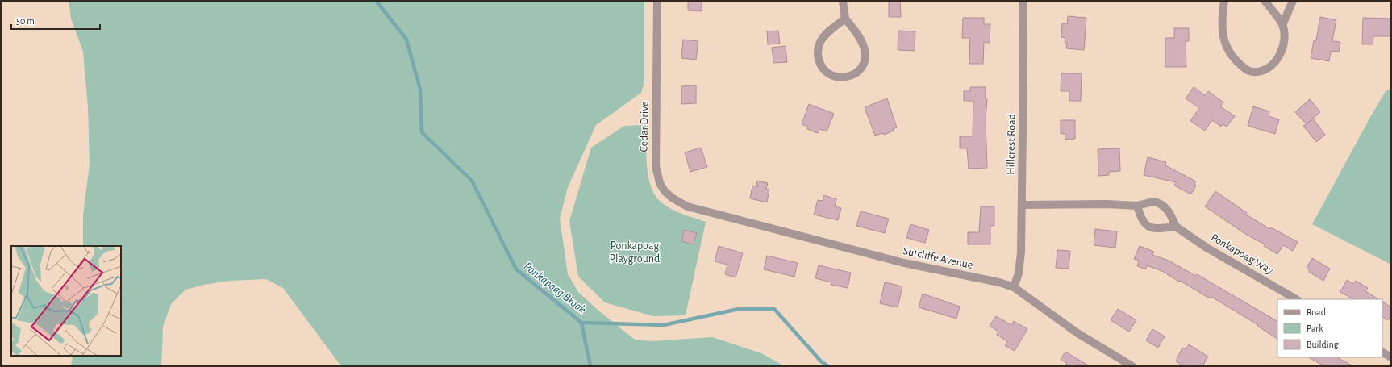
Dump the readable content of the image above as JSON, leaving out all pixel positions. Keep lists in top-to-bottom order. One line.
{"streets":{"street":["Cedar Drive","Hillcrest Road","Ponkapoag Way","Sutcliffe Avenue"]},"crossings":[["Cedar Drive","Sutcliffe Avenue"],["Hillcrest Road","Sutcliffe Avenue"]],"water":["Ponkapoag Brook"],"parks":["Ponkapoag Playground"],"legend":["Road","Park","Building"],"scale_bar":"50 m"}
